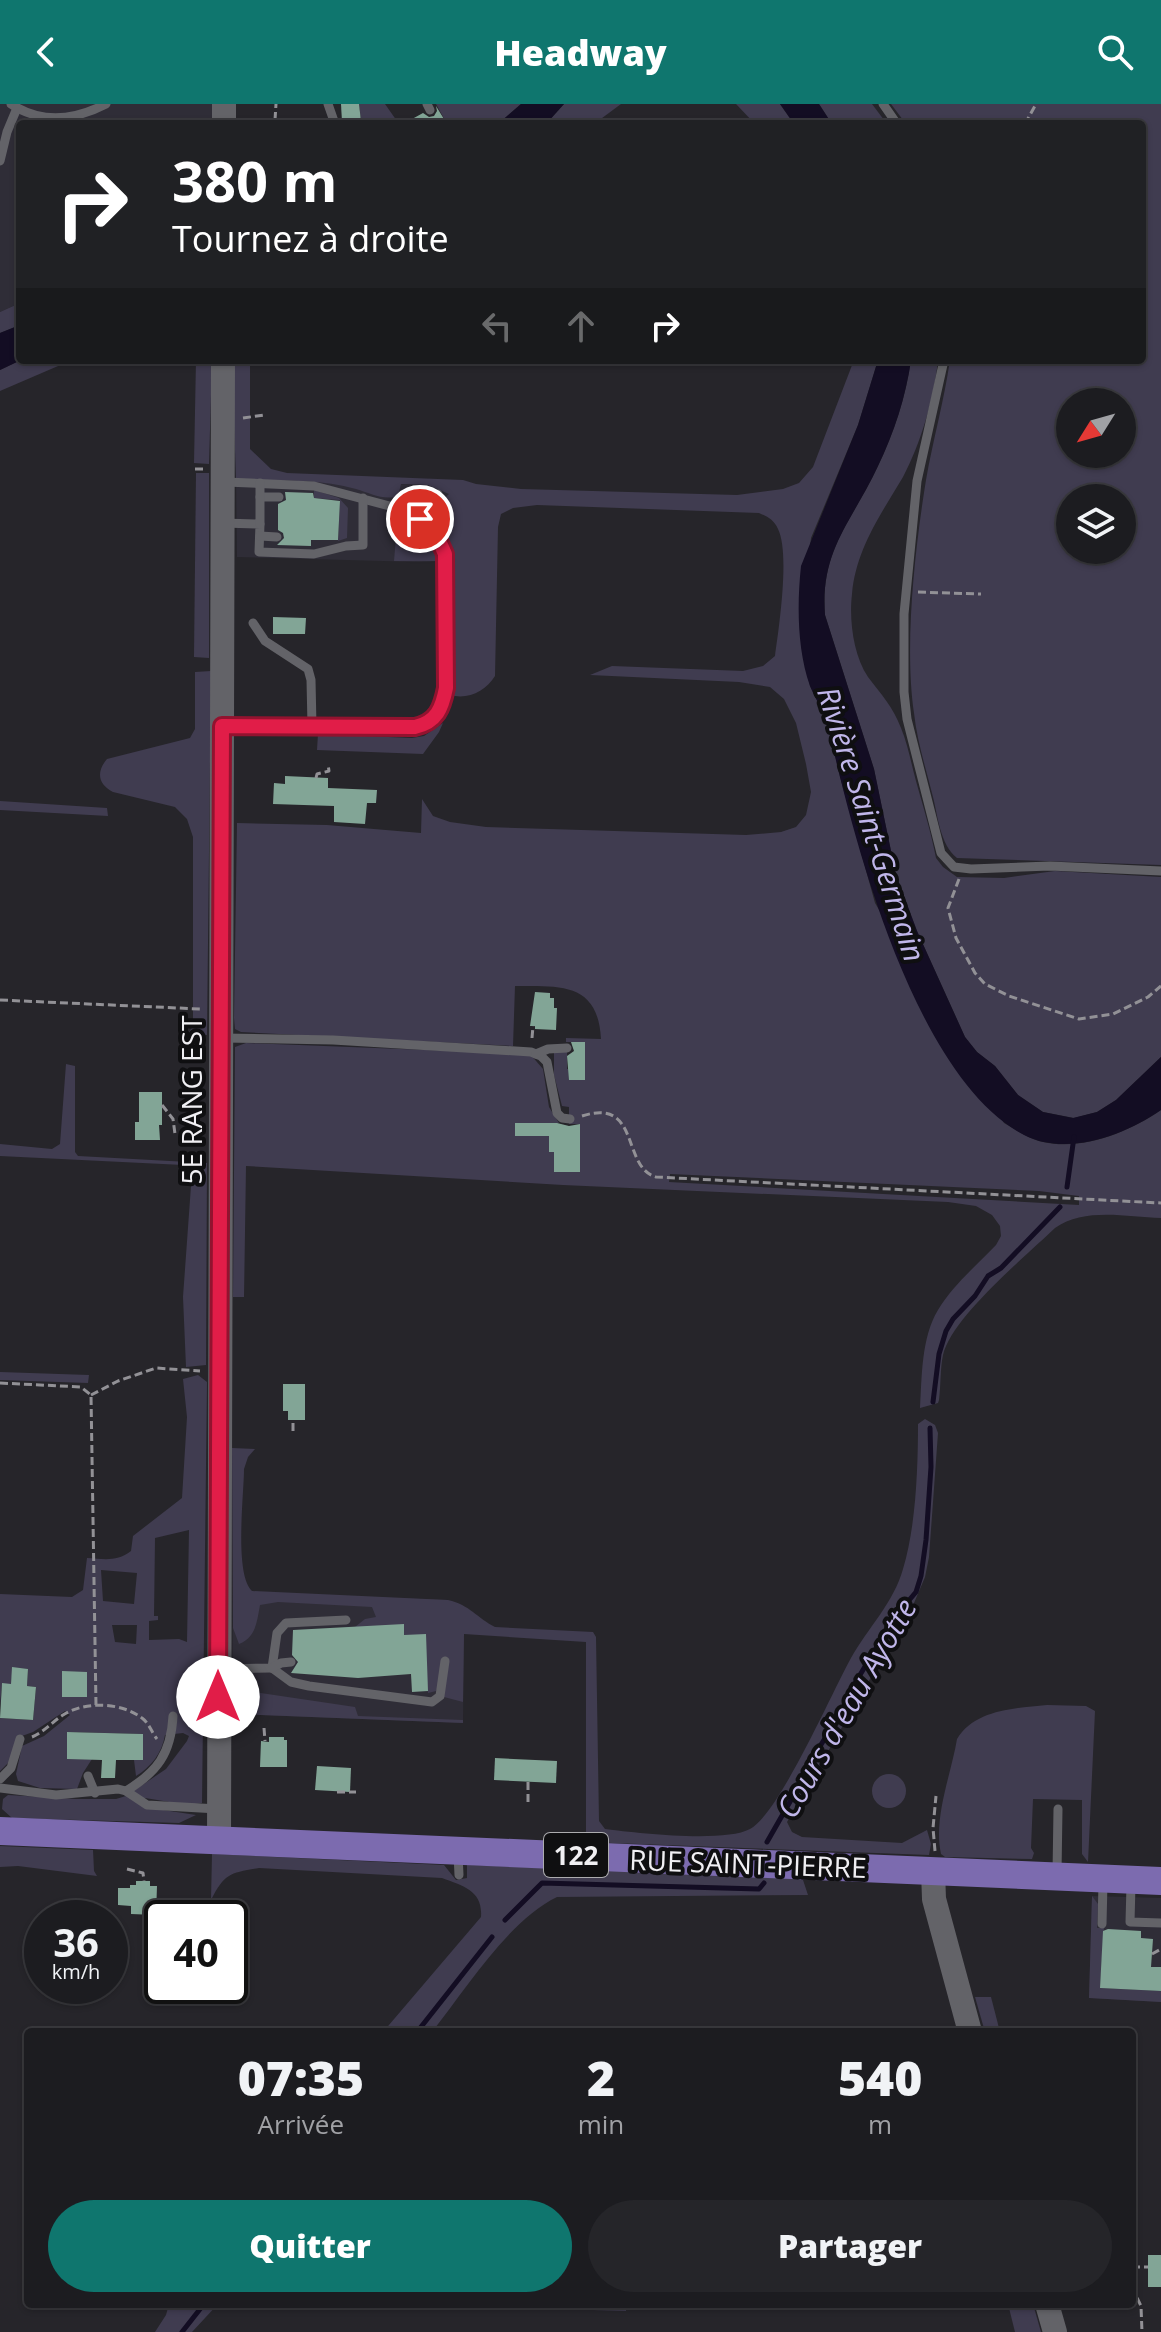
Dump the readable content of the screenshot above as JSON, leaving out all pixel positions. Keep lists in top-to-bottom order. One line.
{"streets":{"main road":["122","RUE SAINT-PIERRE"],"street":["5E RANG EST"]},"crossings":[["5E RANG EST","RUE SAINT-PIERRE"]],"water":["Rivière Saint-Germain","Cours d'eau Ayotte"],"north":"bottom left","page":{"header":"Headway","turn":["380 m","Tournez à droite"],"speed":"36 km/h","limit":"40","eta":["07:35","Arrivée","2","min","540","m"],"buttons":["Quitter","Partager"]}}
